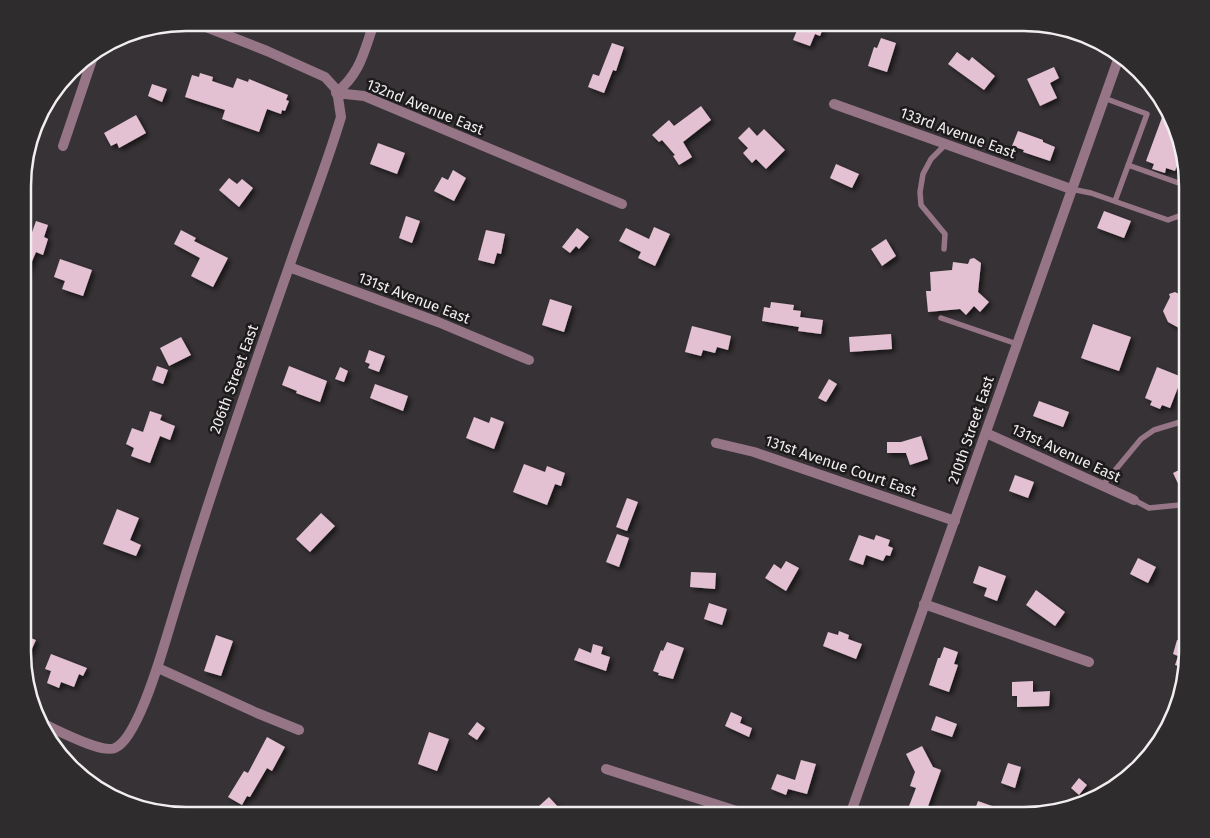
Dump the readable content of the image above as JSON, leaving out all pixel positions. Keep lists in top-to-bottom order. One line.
{"streets":{"street":["132nd Avenue East","133rd Avenue East","131st Avenue East","206th Street East","210th Street East","131st Avenue Court East"]},"crossings":[["132nd Avenue East","206th Street East"],["133rd Avenue East","210th Street East"],["131st Avenue East","206th Street East"],["131st Avenue East","210th Street East"],["210th Street East","131st Avenue Court East"]]}
